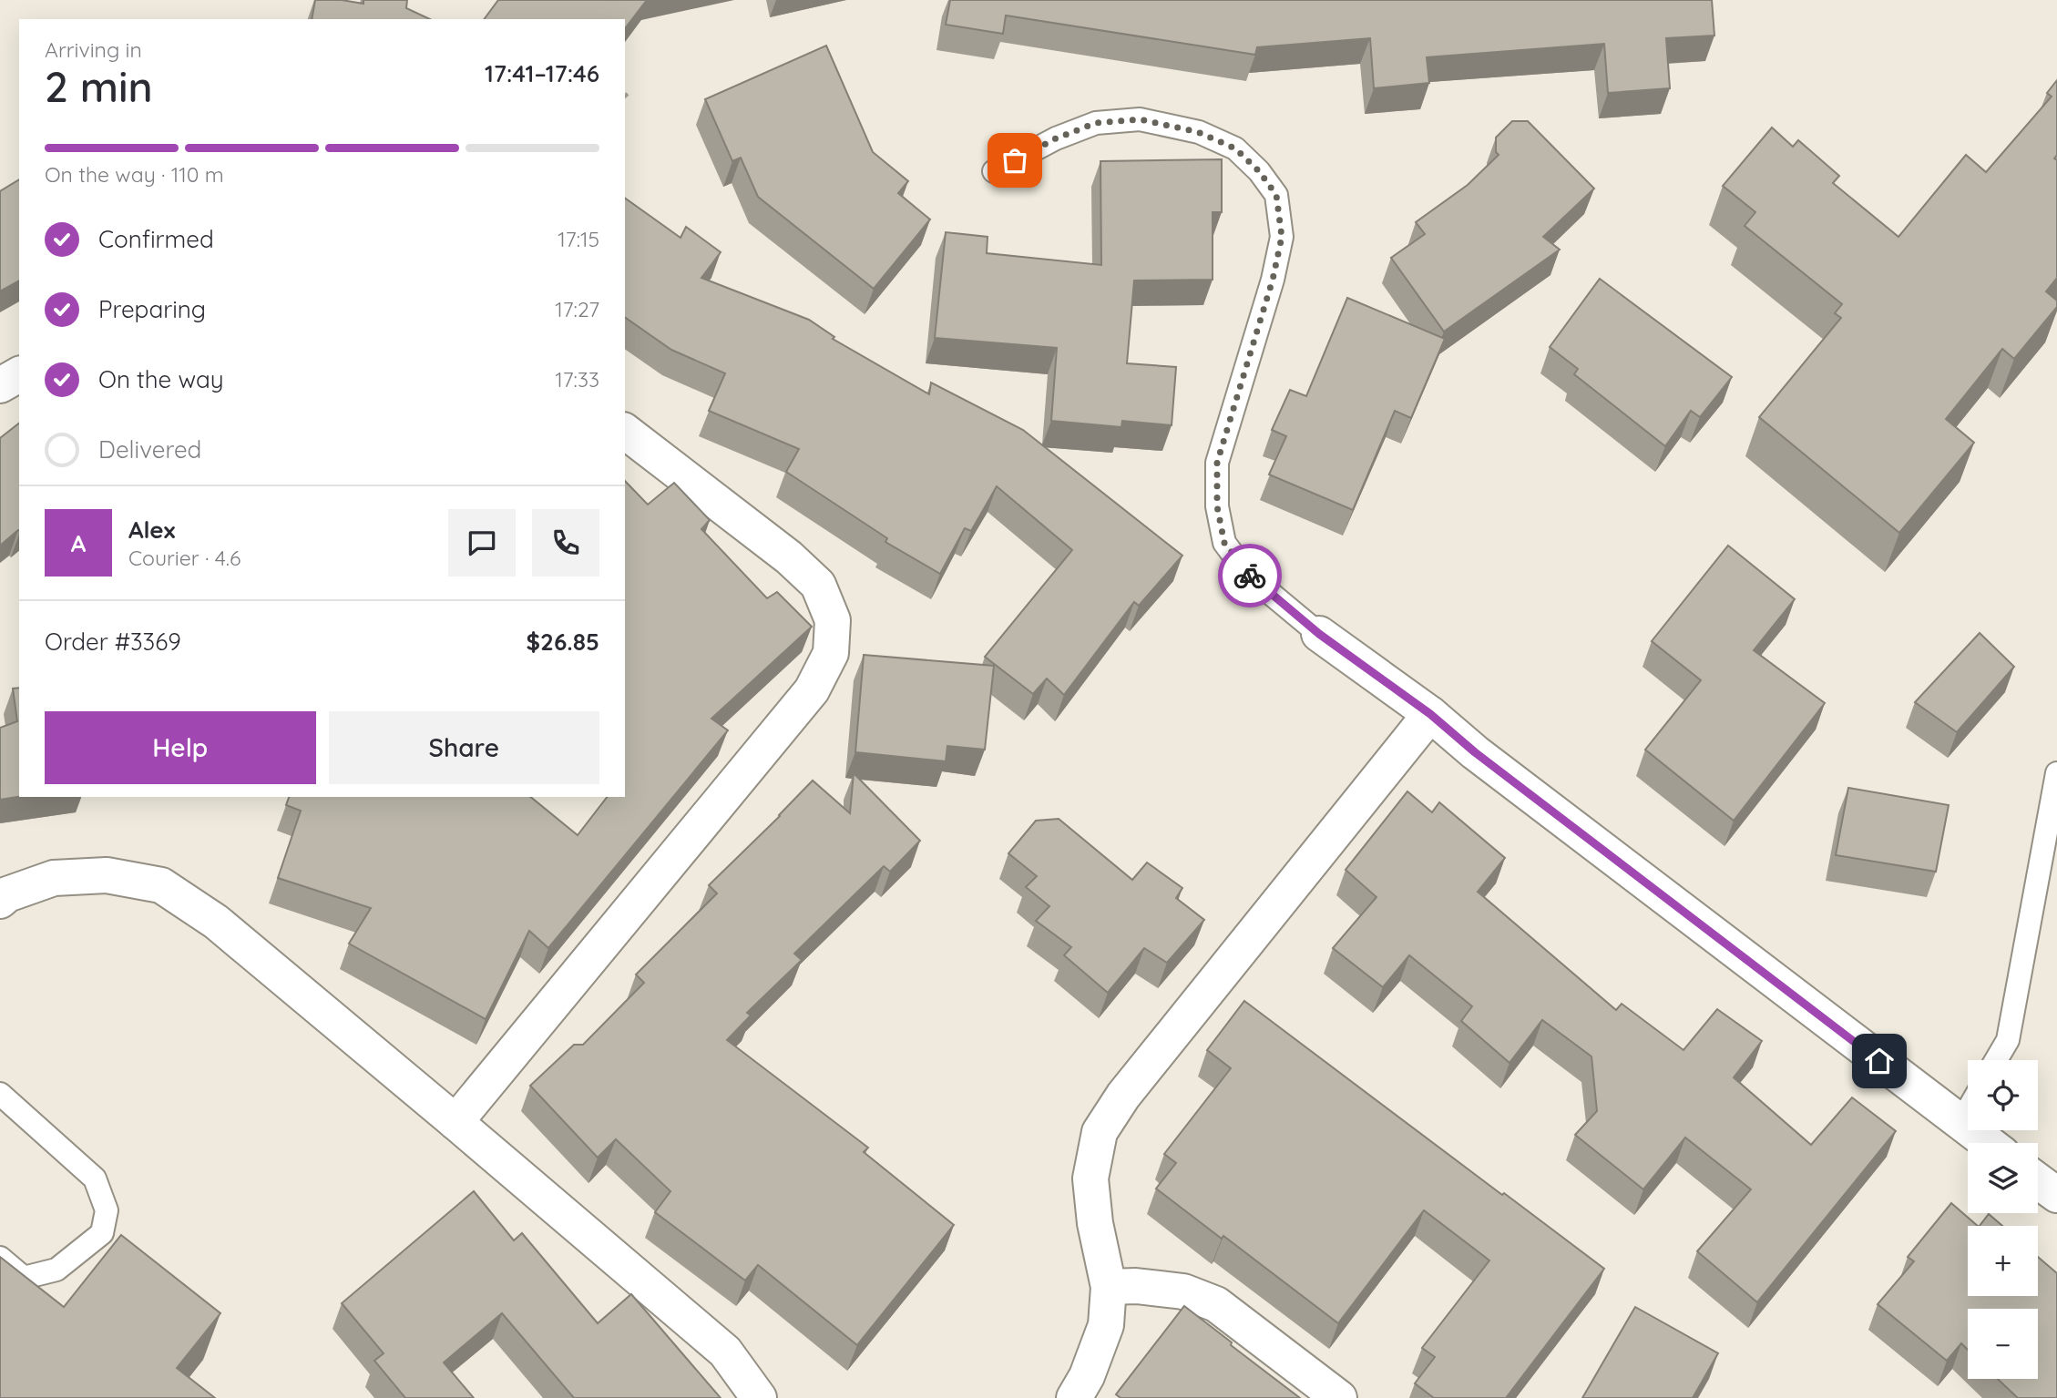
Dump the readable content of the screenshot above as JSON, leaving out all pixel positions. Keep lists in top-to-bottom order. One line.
{"page":{"heading":["2 min","Arriving in","17:41–17:46"],"panel":["Alex","Courier · 4.6","Order #3369","$26.85"],"bar":"On the way · 110 m","list":[["Confirmed","17:15"],["Preparing","17:27"],["On the way","17:33"],"Delivered"],"round":"A","buttons":["Help","Share"],"map_buttons":["+","−"]}}
